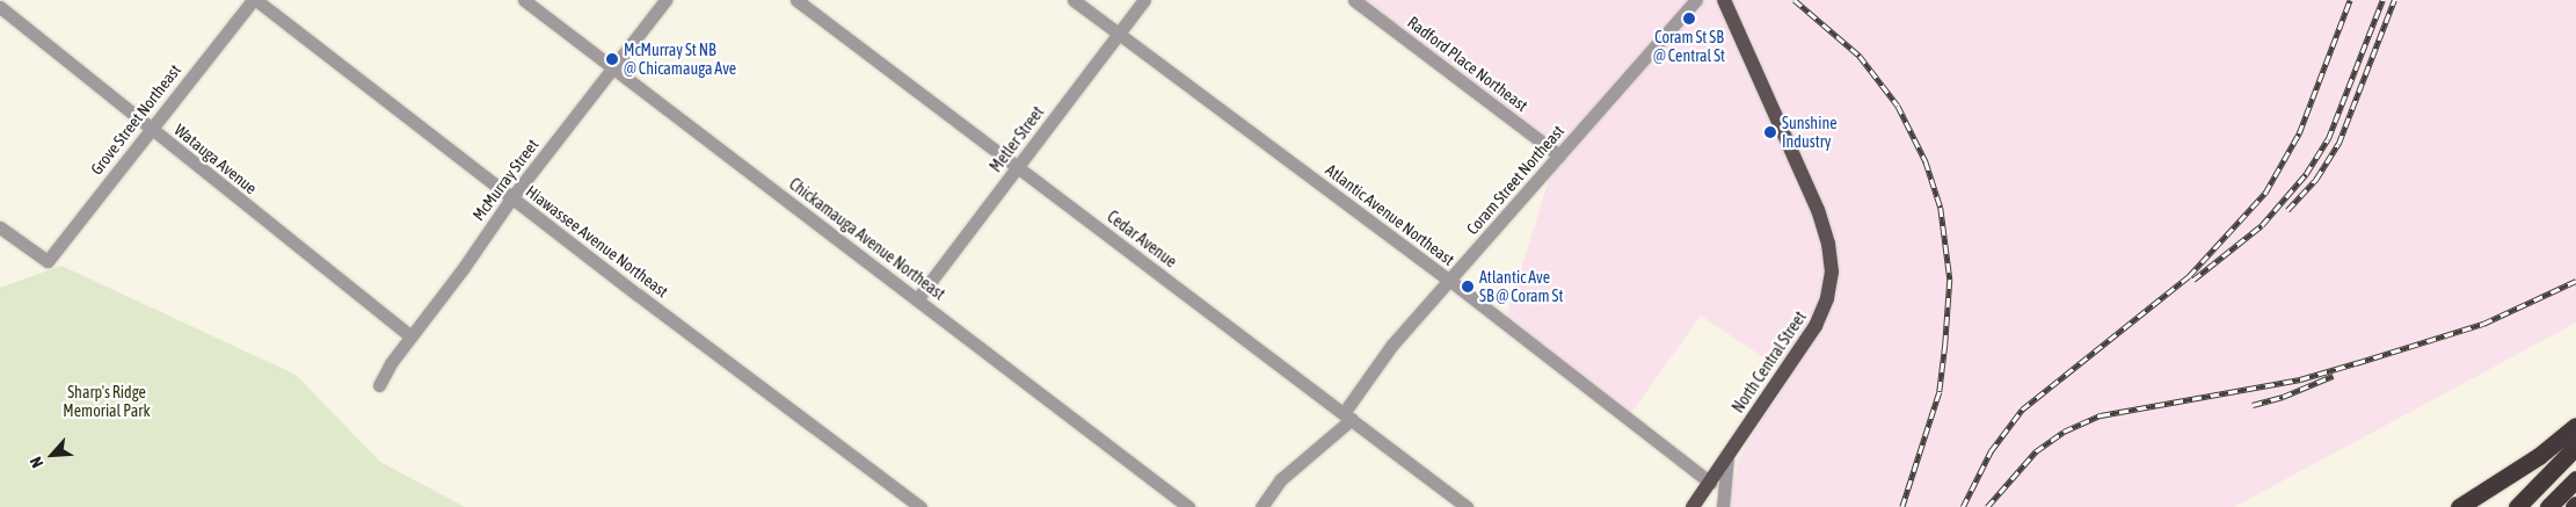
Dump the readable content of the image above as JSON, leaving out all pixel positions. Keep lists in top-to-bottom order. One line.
{"streets":{"main road":["North Central Street"],"street":["Radford Place Northeast","Grove Street Northeast","Metler Street","Watauga Avenue","McMurray Street","Coram Street Northeast","Atlantic Avenue Northeast","Chickamauga Avenue Northeast","Cedar Avenue","Hiawassee Avenue Northeast"]},"crossings":[["Radford Place Northeast","Coram Street Northeast"],["Grove Street Northeast","Watauga Avenue"],["Grove Street Northeast","Hiawassee Avenue Northeast"],["Metler Street","Atlantic Avenue Northeast"],["Metler Street","Chickamauga Avenue Northeast"],["Metler Street","Cedar Avenue"],["Watauga Avenue","McMurray Street"],["McMurray Street","Chickamauga Avenue Northeast"],["McMurray Street","Hiawassee Avenue Northeast"],["Coram Street Northeast","Atlantic Avenue Northeast"],["Coram Street Northeast","Cedar Avenue"],["Atlantic Avenue Northeast","North Central Street"]],"parks":["Sharp's Ridge Memorial Park"],"places":["Coram St SB @ Central St","McMurray St NB @ Chicamauga Ave","Sunshine Industry","Atlantic Ave SB @ Coram St"],"north":"bottom left"}
